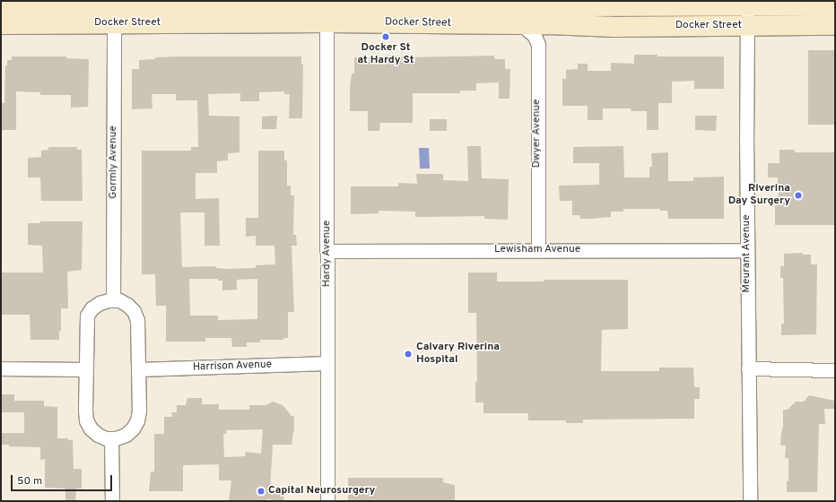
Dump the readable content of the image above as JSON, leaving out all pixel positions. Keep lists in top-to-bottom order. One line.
{"streets":{"main road":["Docker Street"],"street":["Dwyer Avenue","Gormly Avenue","Lewisham Avenue","Hardy Avenue","Meurant Avenue","Harrison Avenue"]},"crossings":[["Docker Street","Dwyer Avenue"],["Docker Street","Gormly Avenue"],["Docker Street","Hardy Avenue"],["Docker Street","Meurant Avenue"],["Dwyer Avenue","Lewisham Avenue"],["Lewisham Avenue","Hardy Avenue"],["Lewisham Avenue","Meurant Avenue"],["Hardy Avenue","Harrison Avenue"]],"places":["Docker St at Hardy St","Riverina Day Surgery","Calvary Riverina Hospital","Capital Neurosurgery"],"scale_bar":"50 m"}
